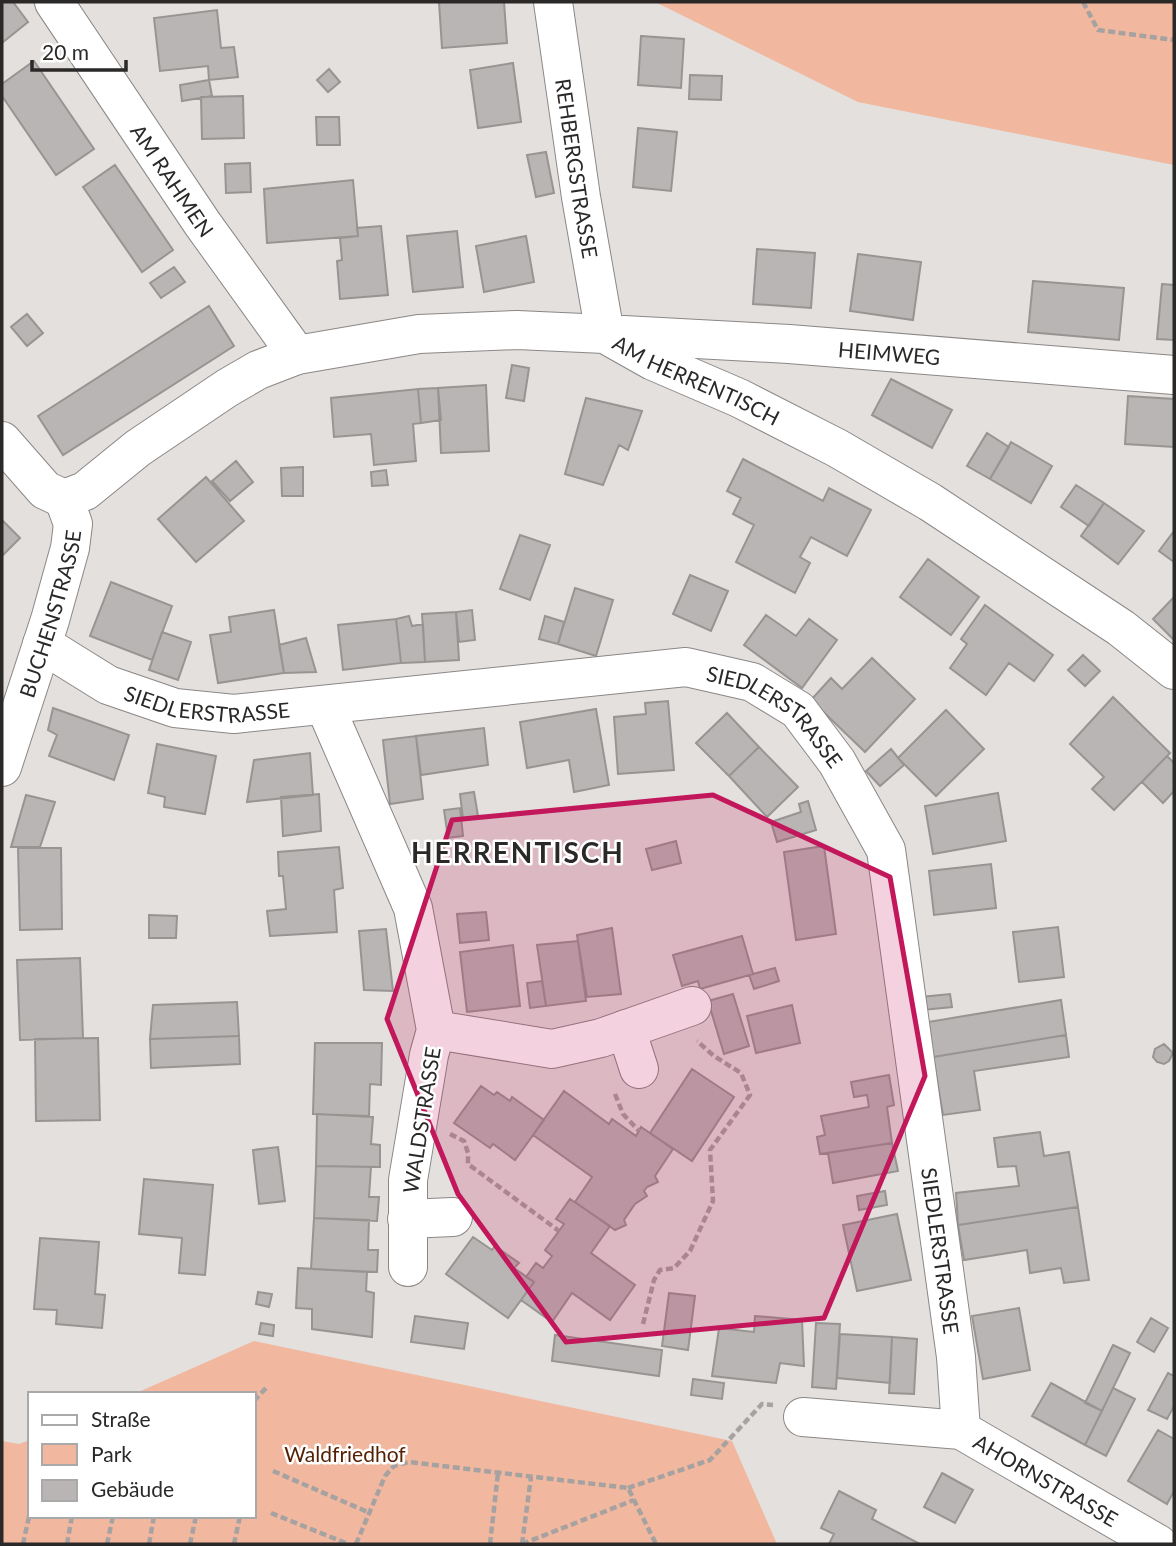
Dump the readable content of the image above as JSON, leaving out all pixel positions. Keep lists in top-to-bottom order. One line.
{"streets":{"street":["REHBERGSTRASSE","AM RAHMEN","HEIMWEG","AM HERRENTISCH","BUCHENSTRASSE","SIEDLERSTRASSE","WALDSTRASSE","AHORNSTRASSE"]},"crossings":[["REHBERGSTRASSE","HEIMWEG"],["REHBERGSTRASSE","AM HERRENTISCH"],["AM RAHMEN","AM HERRENTISCH"],["HEIMWEG","AM HERRENTISCH"],["AM HERRENTISCH","BUCHENSTRASSE"],["BUCHENSTRASSE","SIEDLERSTRASSE"],["SIEDLERSTRASSE","WALDSTRASSE"],["SIEDLERSTRASSE","AHORNSTRASSE"]],"districts":["HERRENTISCH"],"parks":["Waldfriedhof"],"legend":["Straße","Park","Gebäude"],"scale_bar":"20 m"}
